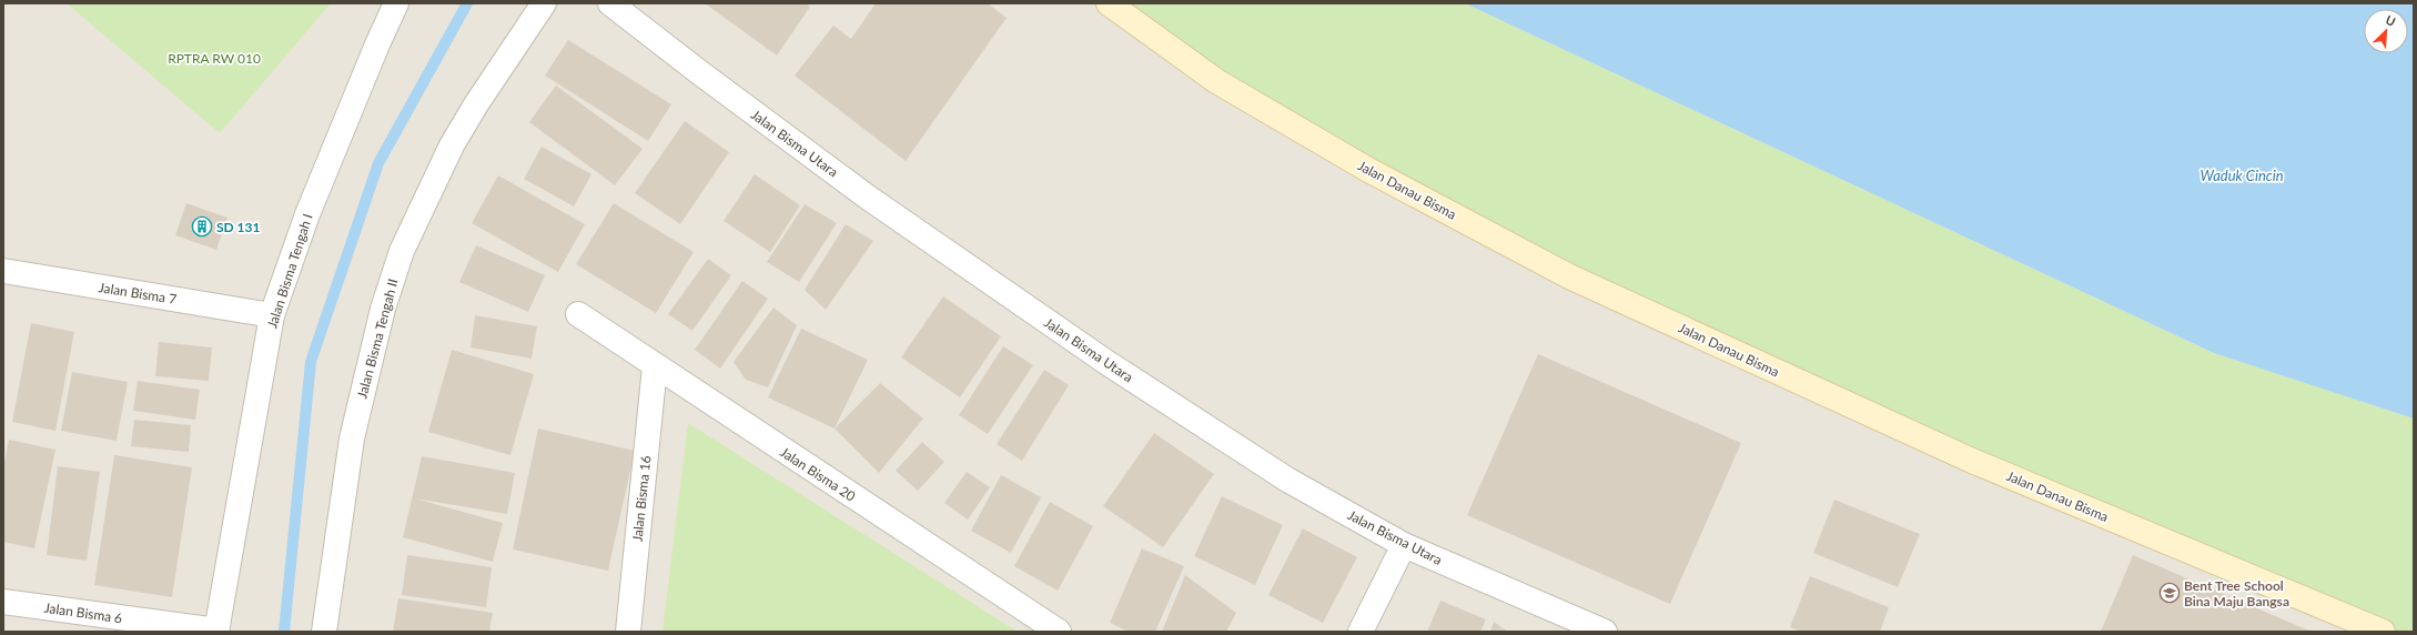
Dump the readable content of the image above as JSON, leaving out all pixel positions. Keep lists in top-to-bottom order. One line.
{"streets":{"street":["Jalan Bisma Utara","Jalan Danau Bisma","Jalan Bisma Tengah I","Jalan Bisma 7","Jalan Bisma Tengah II","Jalan Bisma 20","Jalan Bisma 16","Jalan Bisma 6"]},"crossings":[["Jalan Bisma Tengah I","Jalan Bisma 7"],["Jalan Bisma Tengah I","Jalan Bisma 6"],["Jalan Bisma 20","Jalan Bisma 16"]],"water":["Waduk Cincin"],"parks":["RPTRA RW 010"],"places":{"building":["SD 131"],"school or university":["Bent Tree School Bina Maju Bangsa"]},"north":"top right"}
